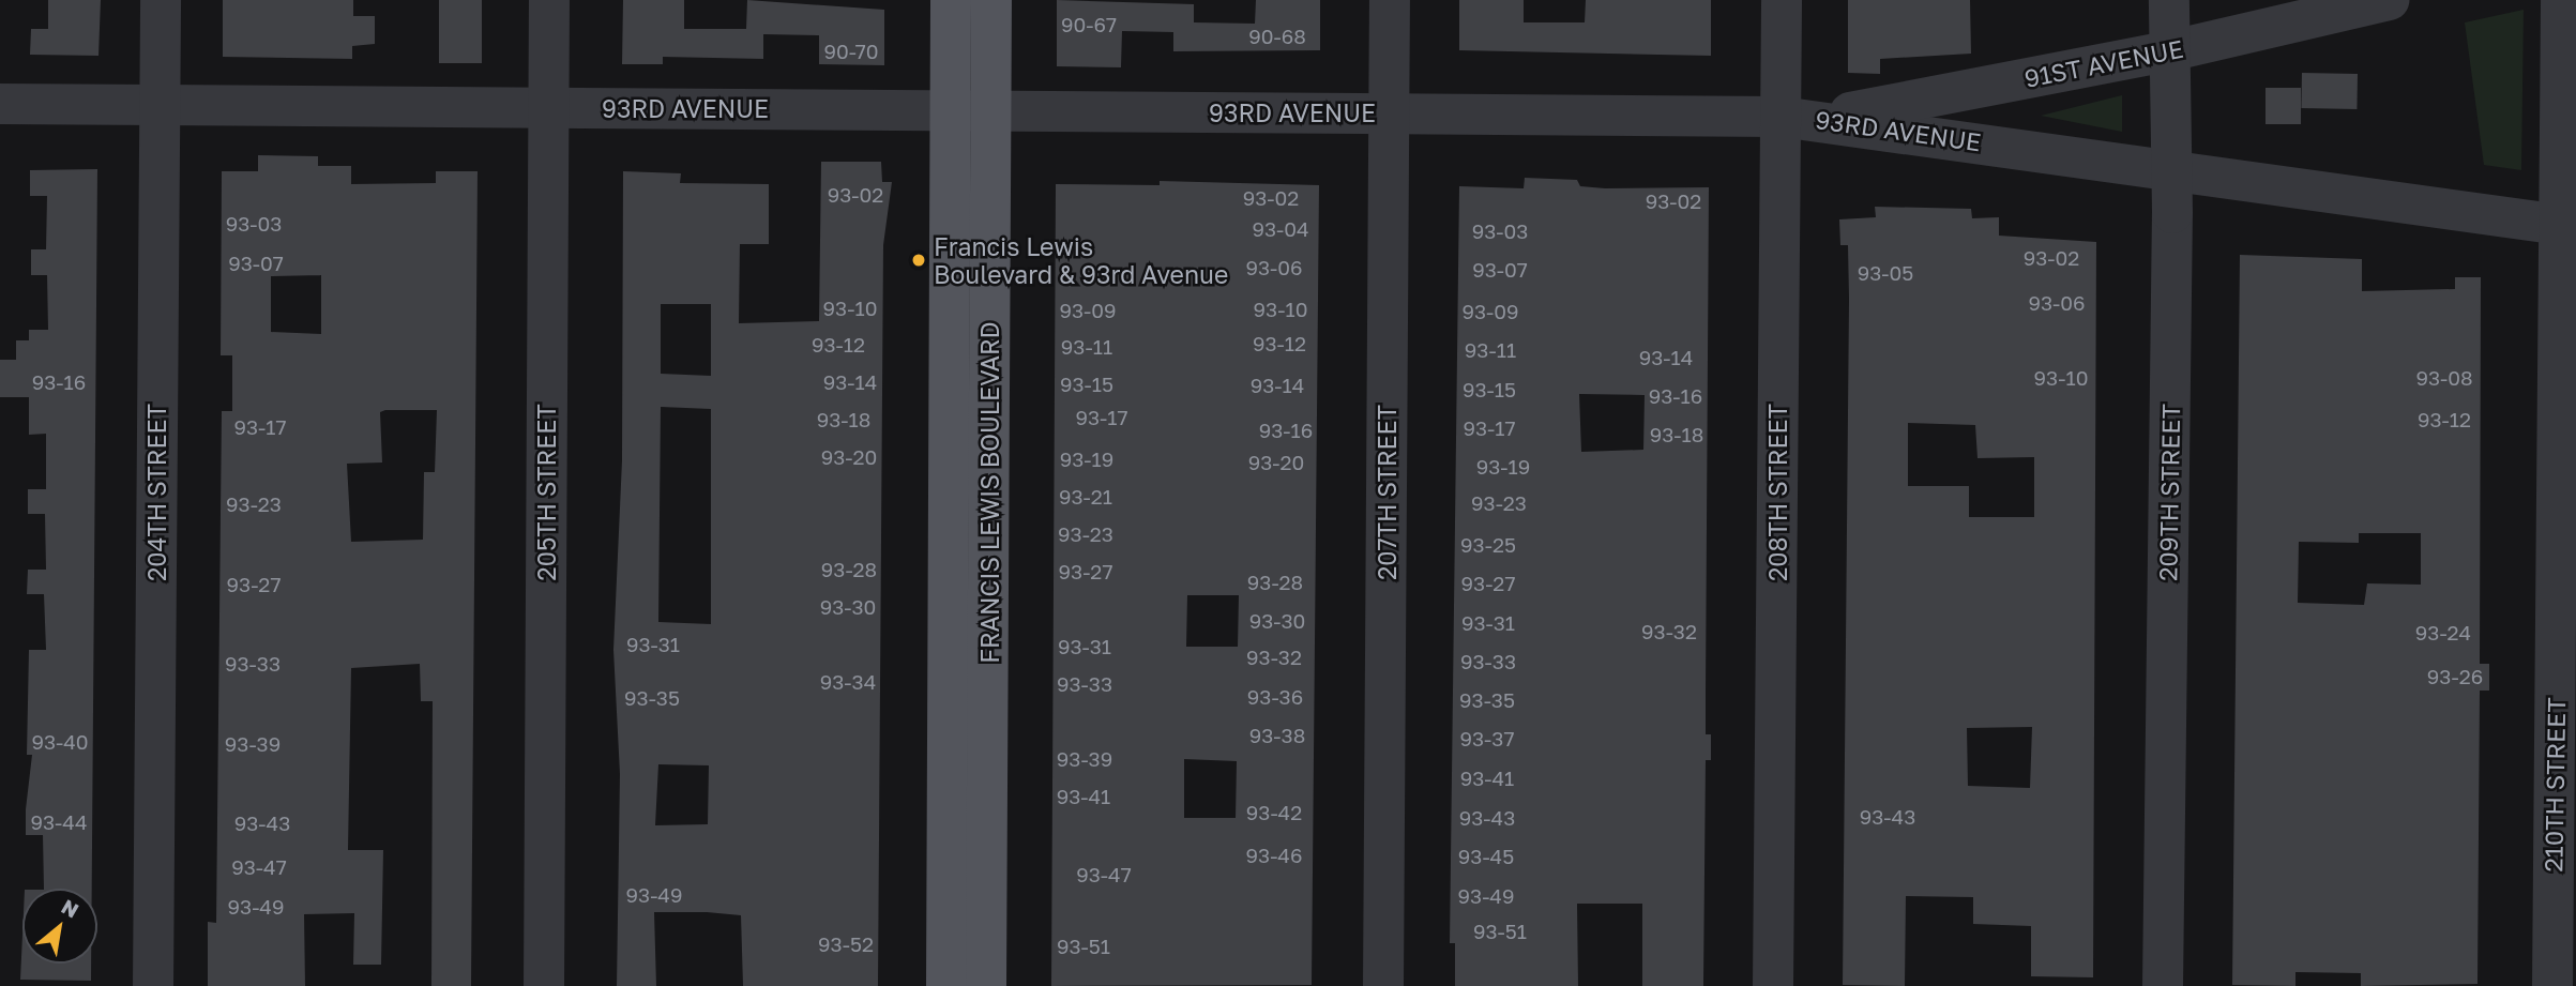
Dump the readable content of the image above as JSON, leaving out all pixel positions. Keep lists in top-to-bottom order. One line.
{"streets":{"main road":["FRANCIS LEWIS BOULEVARD"],"street":["91ST AVENUE","93RD AVENUE","204TH STREET","205TH STREET","207TH STREET","208TH STREET","209TH STREET","210TH STREET"]},"crossings":[["91ST AVENUE","93RD AVENUE"],["91ST AVENUE","208TH STREET"],["91ST AVENUE","209TH STREET"],["93RD AVENUE","204TH STREET"],["93RD AVENUE","205TH STREET"],["93RD AVENUE","FRANCIS LEWIS BOULEVARD"],["93RD AVENUE","207TH STREET"],["93RD AVENUE","208TH STREET"],["93RD AVENUE","209TH STREET"],["93RD AVENUE","210TH STREET"]],"places":["Francis Lewis Boulevard & 93rd Avenue"],"house_numbers":["90-67","90-68","90-70","93-02","93-02","93-02","93-03","93-04","93-03","93-02","93-07","93-06","93-07","93-05","93-06","93-10","93-10","93-09","93-09","93-12","93-12","93-11","93-11","93-14","93-10","93-08","93-16","93-14","93-15","93-14","93-15","93-16","93-17","93-18","93-12","93-17","93-17","93-16","93-18","93-20","93-19","93-20","93-19","93-21","93-23","93-23","93-23","93-25","93-28","93-27","93-28","93-27","93-27","93-30","93-30","93-31","93-32","93-24","93-31","93-31","93-32","93-33","93-33","93-26","93-34","93-33","93-36","93-35","93-35","93-38","93-37","93-40","93-39","93-39","93-41","93-41","93-42","93-43","93-43","93-44","93-43","93-46","93-45","93-47","93-47","93-49","93-49","93-49","93-51","93-52","93-51"],"north":"top right"}
